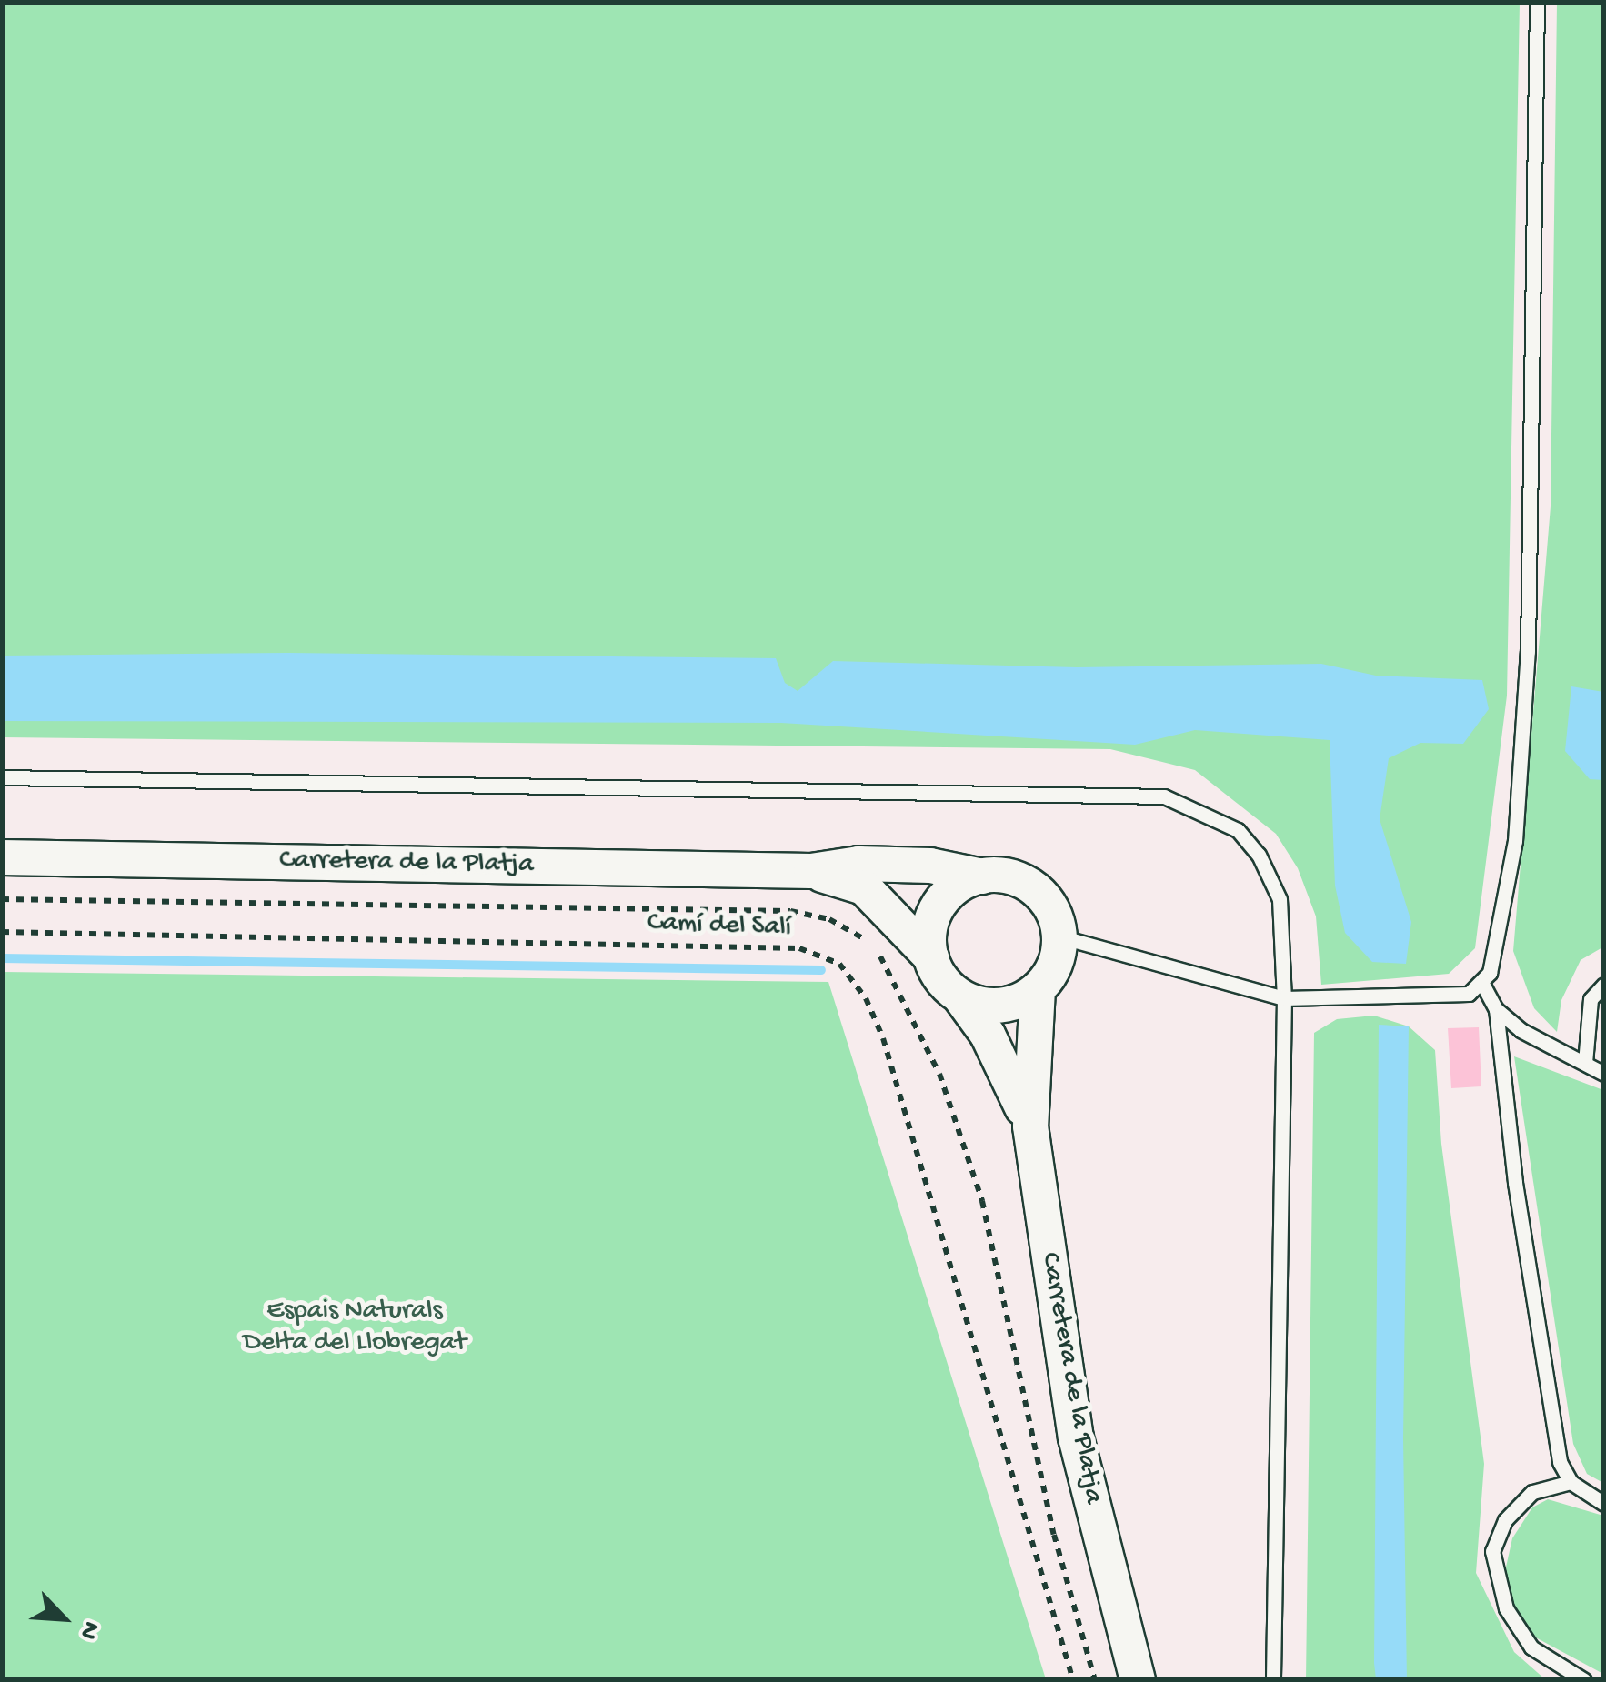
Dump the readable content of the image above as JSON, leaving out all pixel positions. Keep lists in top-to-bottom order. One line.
{"streets":{"street":["Carretera de la Platja"],"path":["Camí del Salí"]},"parks":["Espais Naturals Delta del Llobregat"],"north":"bottom right"}
